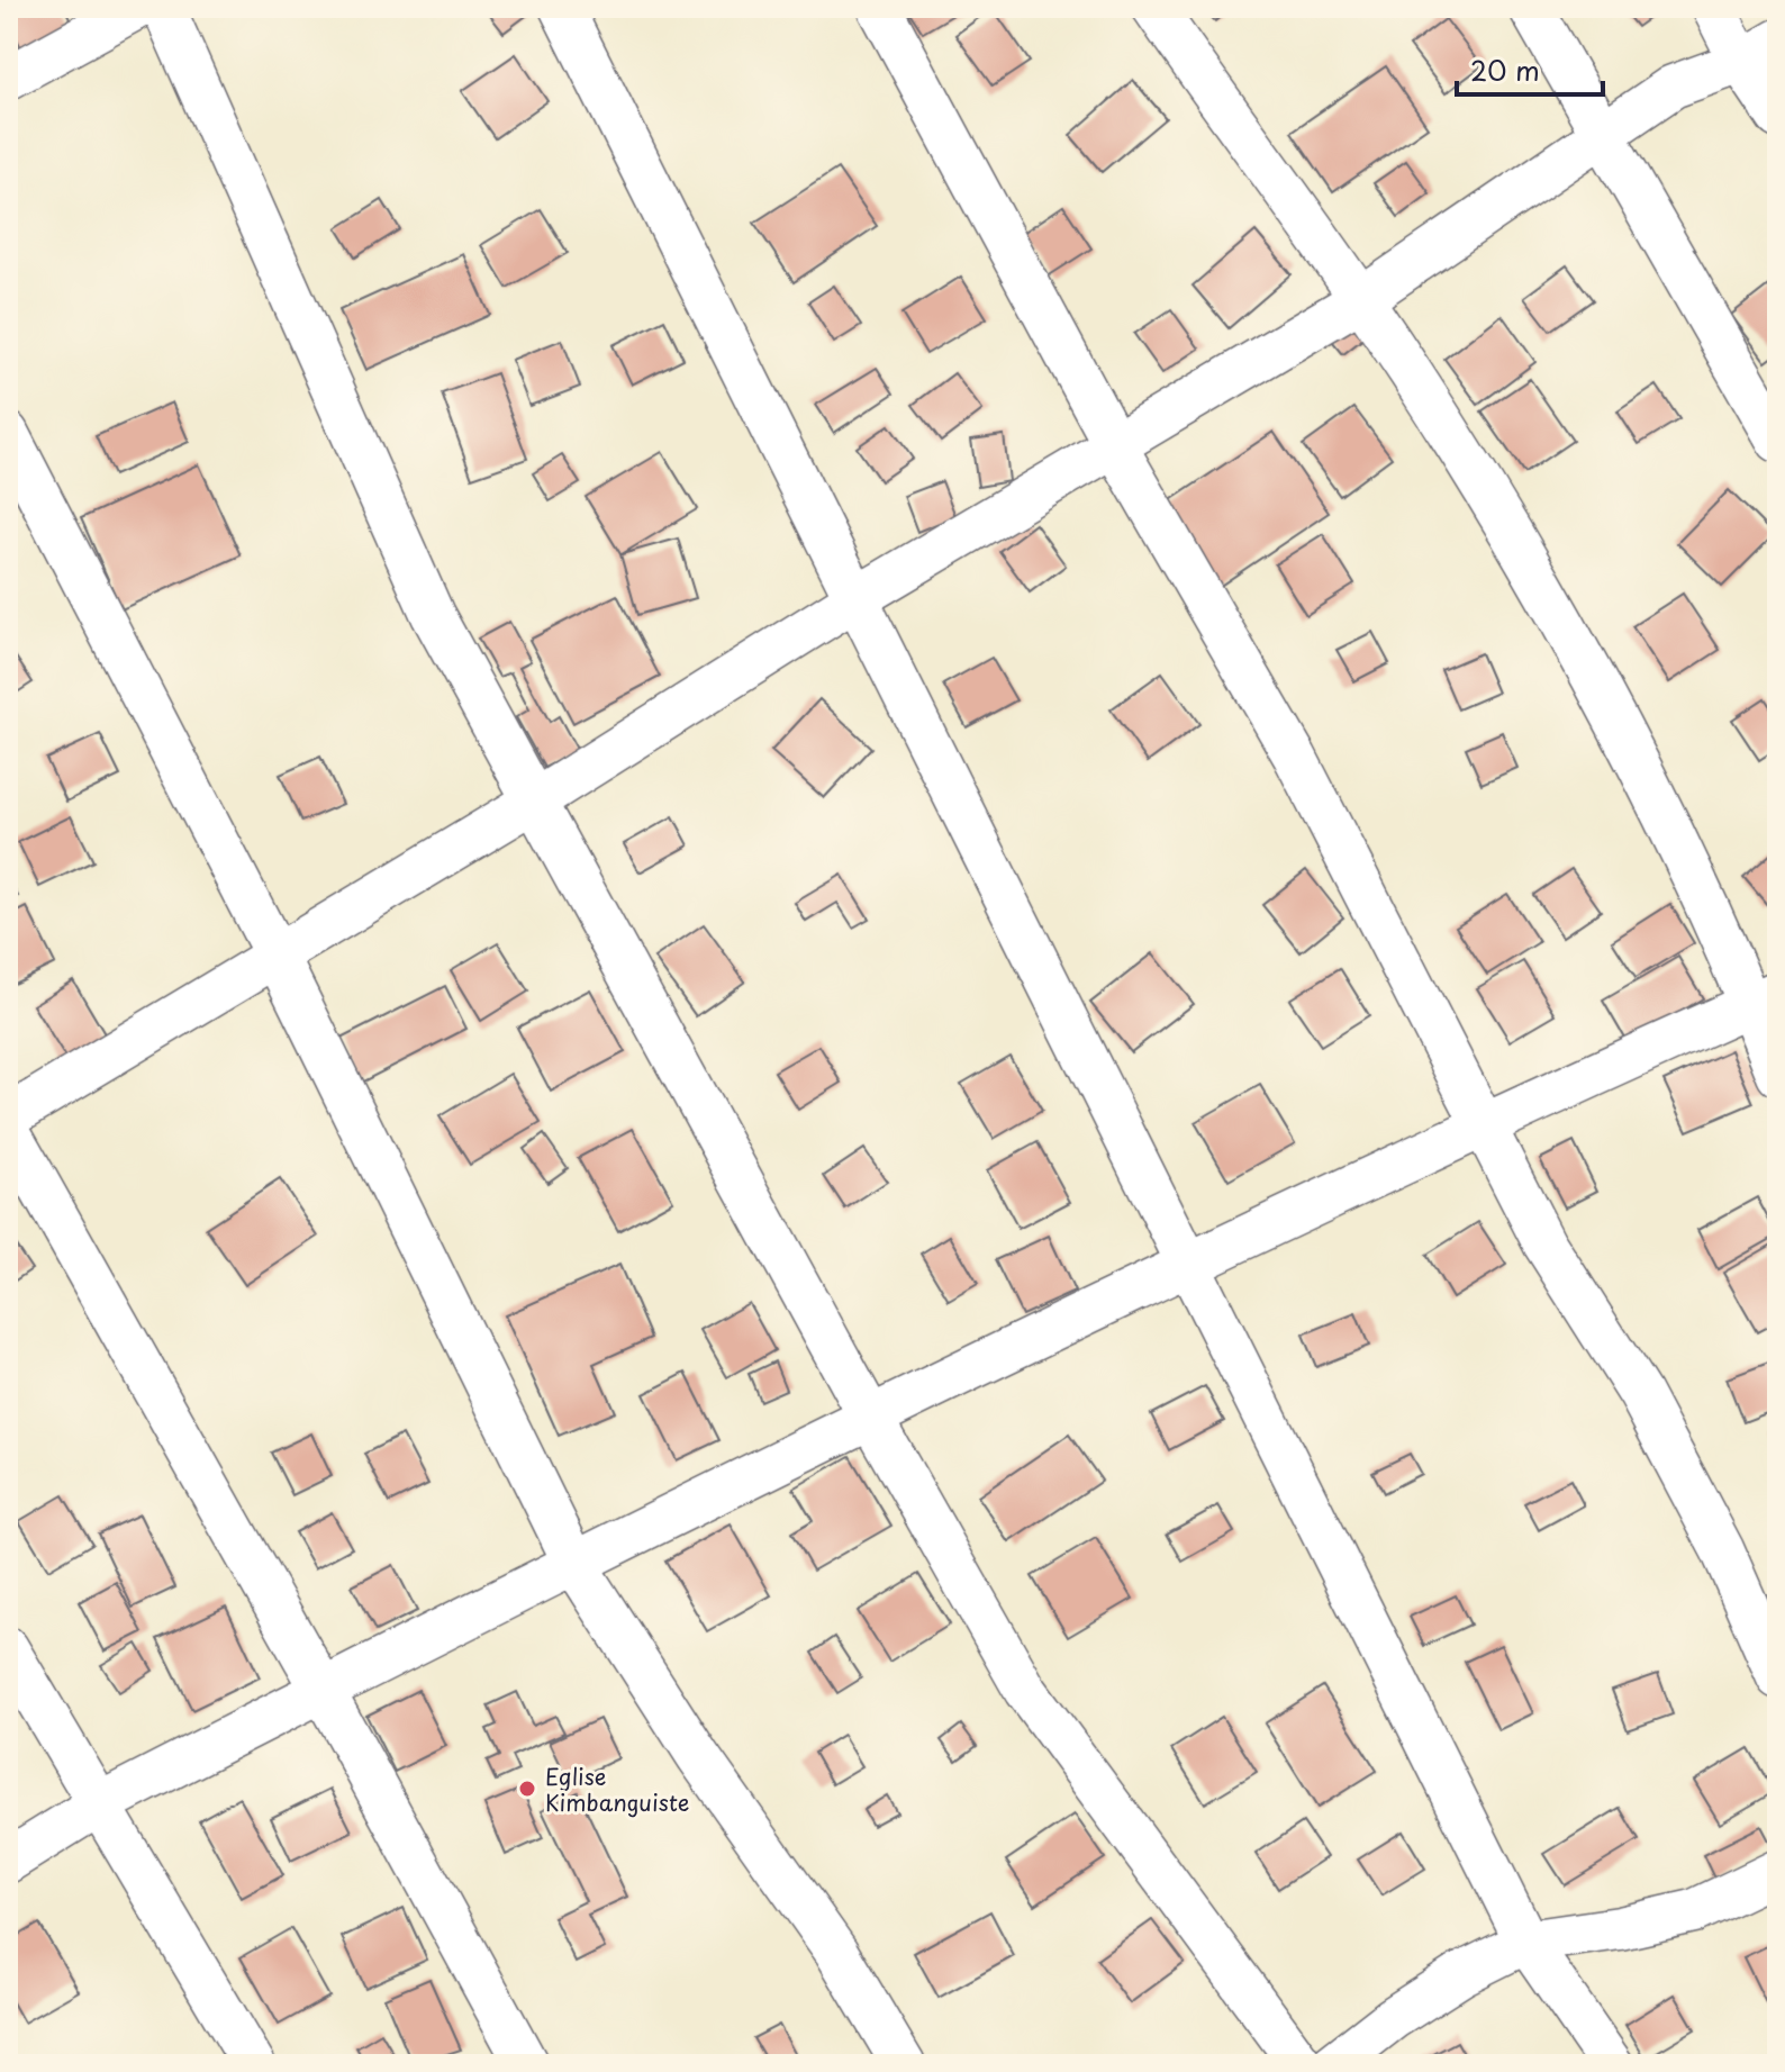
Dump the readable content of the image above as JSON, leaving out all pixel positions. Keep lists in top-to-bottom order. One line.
{"places":["Eglise Kimbanguiste"],"scale_bar":"20 m"}
